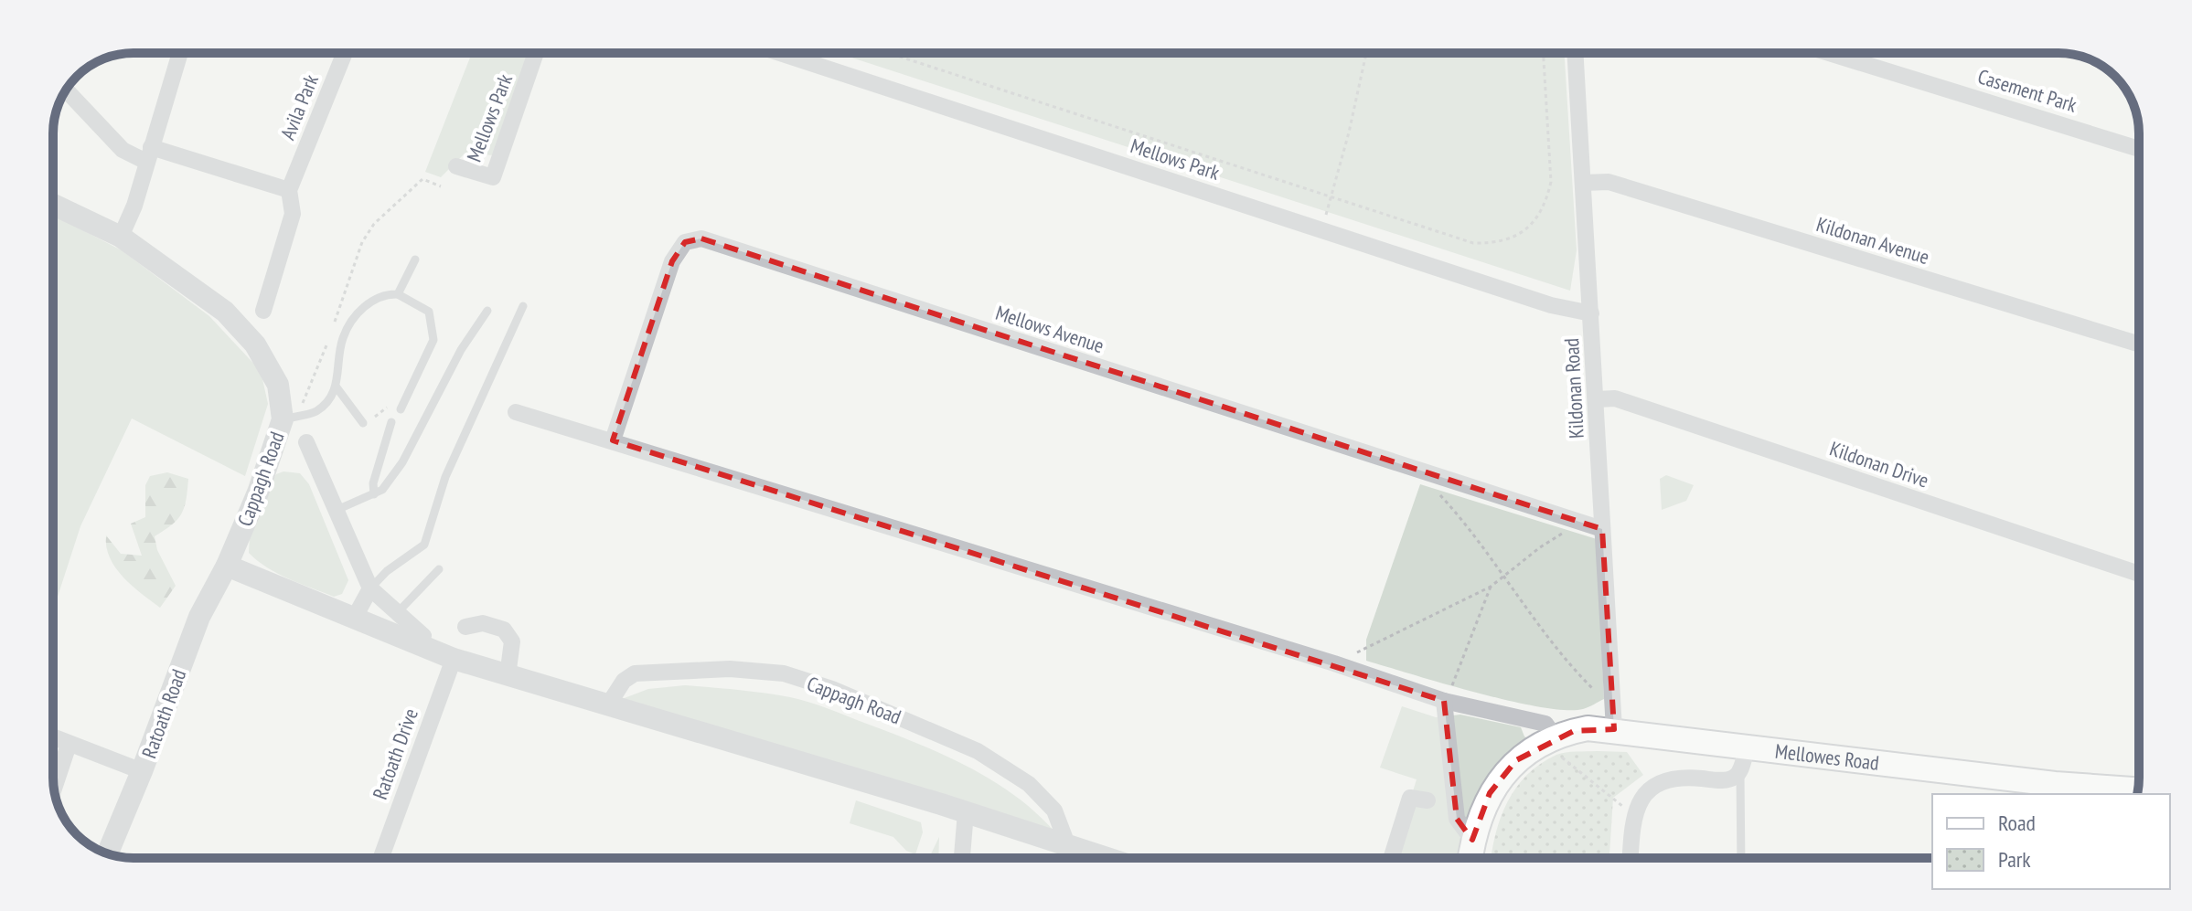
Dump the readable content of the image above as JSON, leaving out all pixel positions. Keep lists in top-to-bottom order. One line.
{"streets":{"main road":["Mellowes Road"],"street":["Casement Park","Avila Park","Mellows Park","Kildonan Avenue","Mellows Avenue","Kildonan Road","Kildonan Drive","Cappagh Road","Ratoath Road","Ratoath Drive"]},"crossings":[["Mellows Park","Kildonan Road"],["Kildonan Avenue","Kildonan Road"],["Mellows Avenue","Kildonan Road"],["Kildonan Road","Kildonan Drive"],["Kildonan Road","Mellowes Road"],["Cappagh Road","Ratoath Road"]],"legend":["Road","Park"]}
